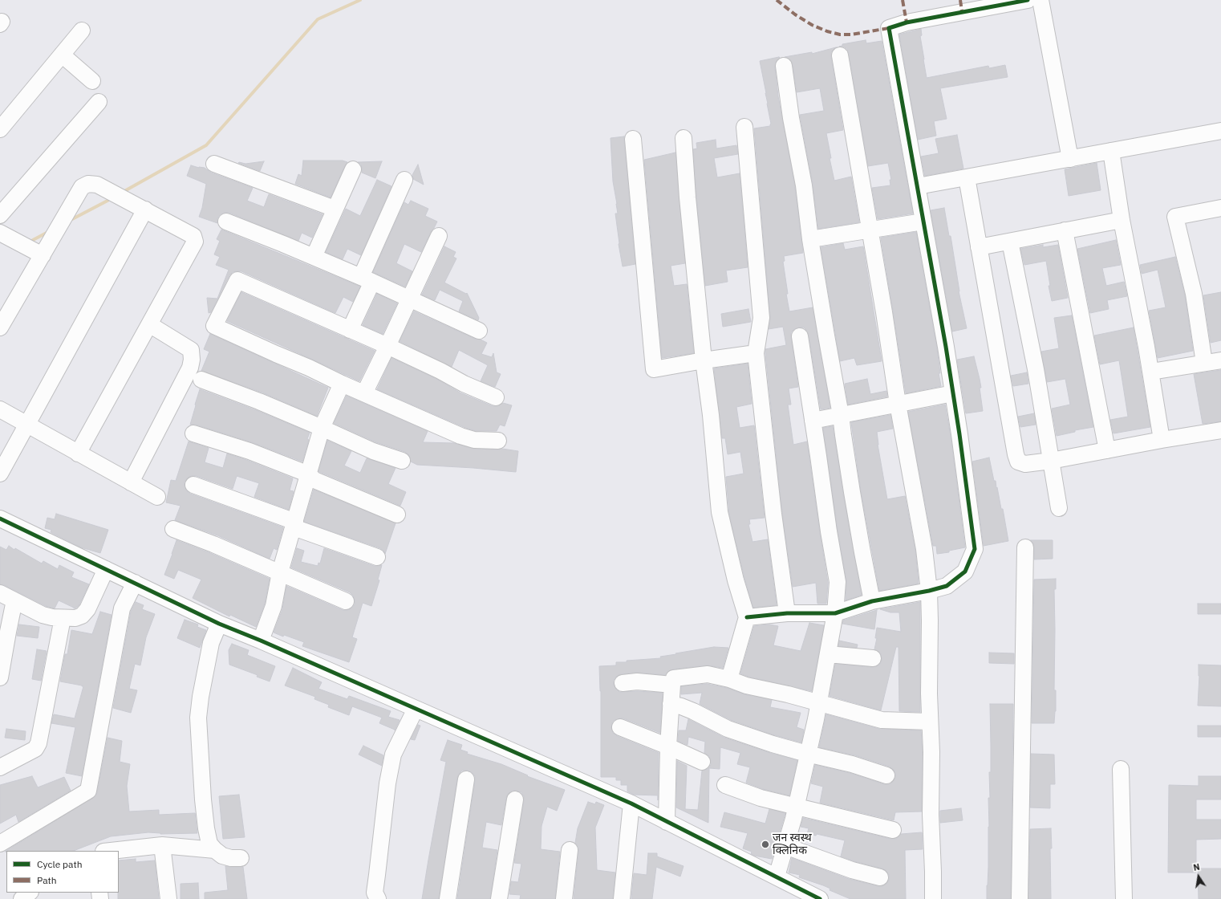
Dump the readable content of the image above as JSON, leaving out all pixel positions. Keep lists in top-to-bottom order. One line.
{"places":["जन स्वस्थ क्लिनिक"],"legend":["Cycle path","Path"],"north":"top"}
